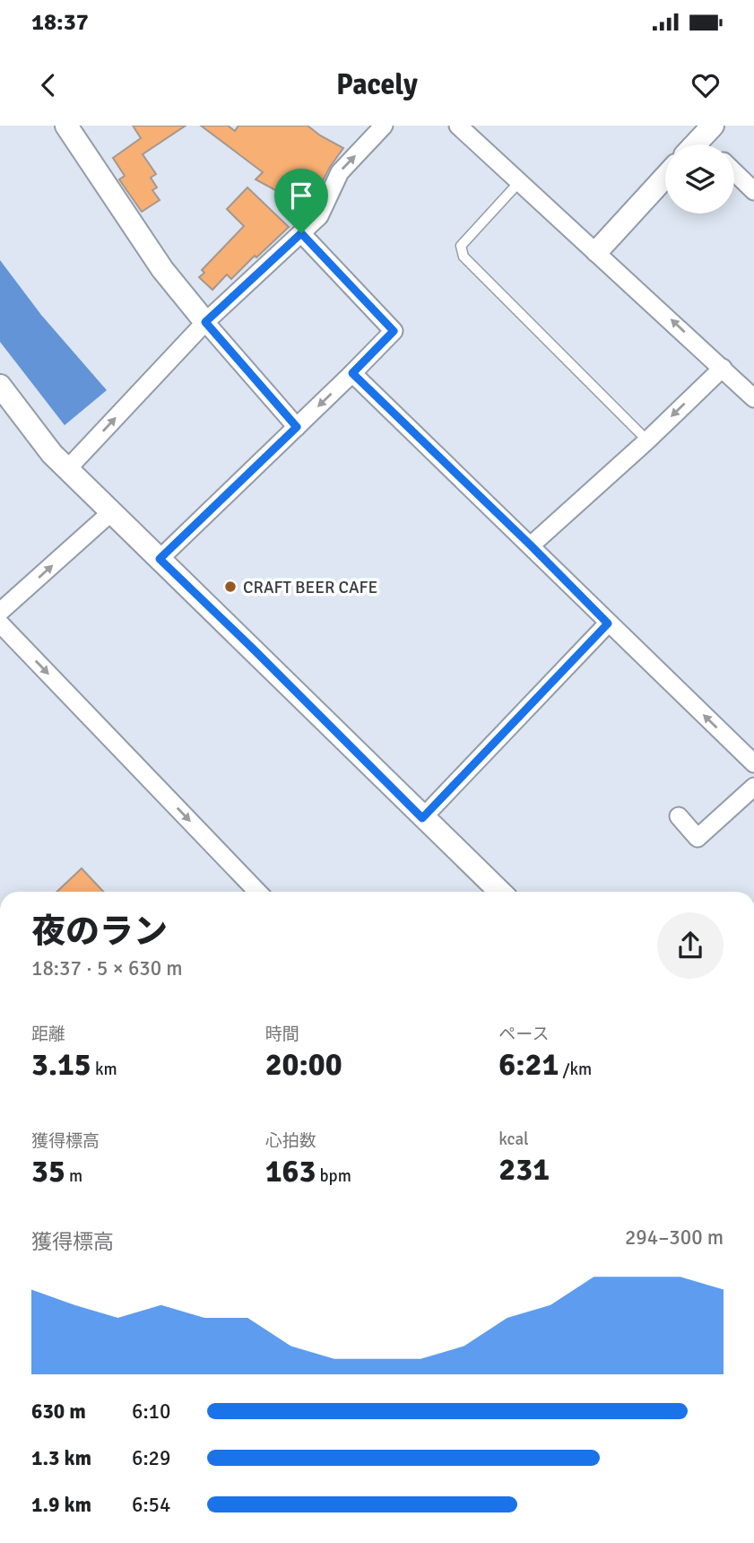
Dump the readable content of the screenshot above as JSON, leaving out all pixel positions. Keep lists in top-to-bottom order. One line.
{"places":["CRAFT BEER CAFE"],"page":{"status":"18:37","header":"Pacely","heading":["夜のラン","18:37 · 5 × 630 m"],"stats":[["距離","3.15 km"],["時間","20:00"],["ペース","6:21 /km"],["獲得標高","35 m"],["心拍数","163 bpm"],["kcal","231"]],"chart":["獲得標高","294–300 m"],"list":[{"name":"630 m","note":"6:10"},{"name":"1.3 km","note":"6:29"},{"name":"1.9 km","note":"6:54"}]}}
